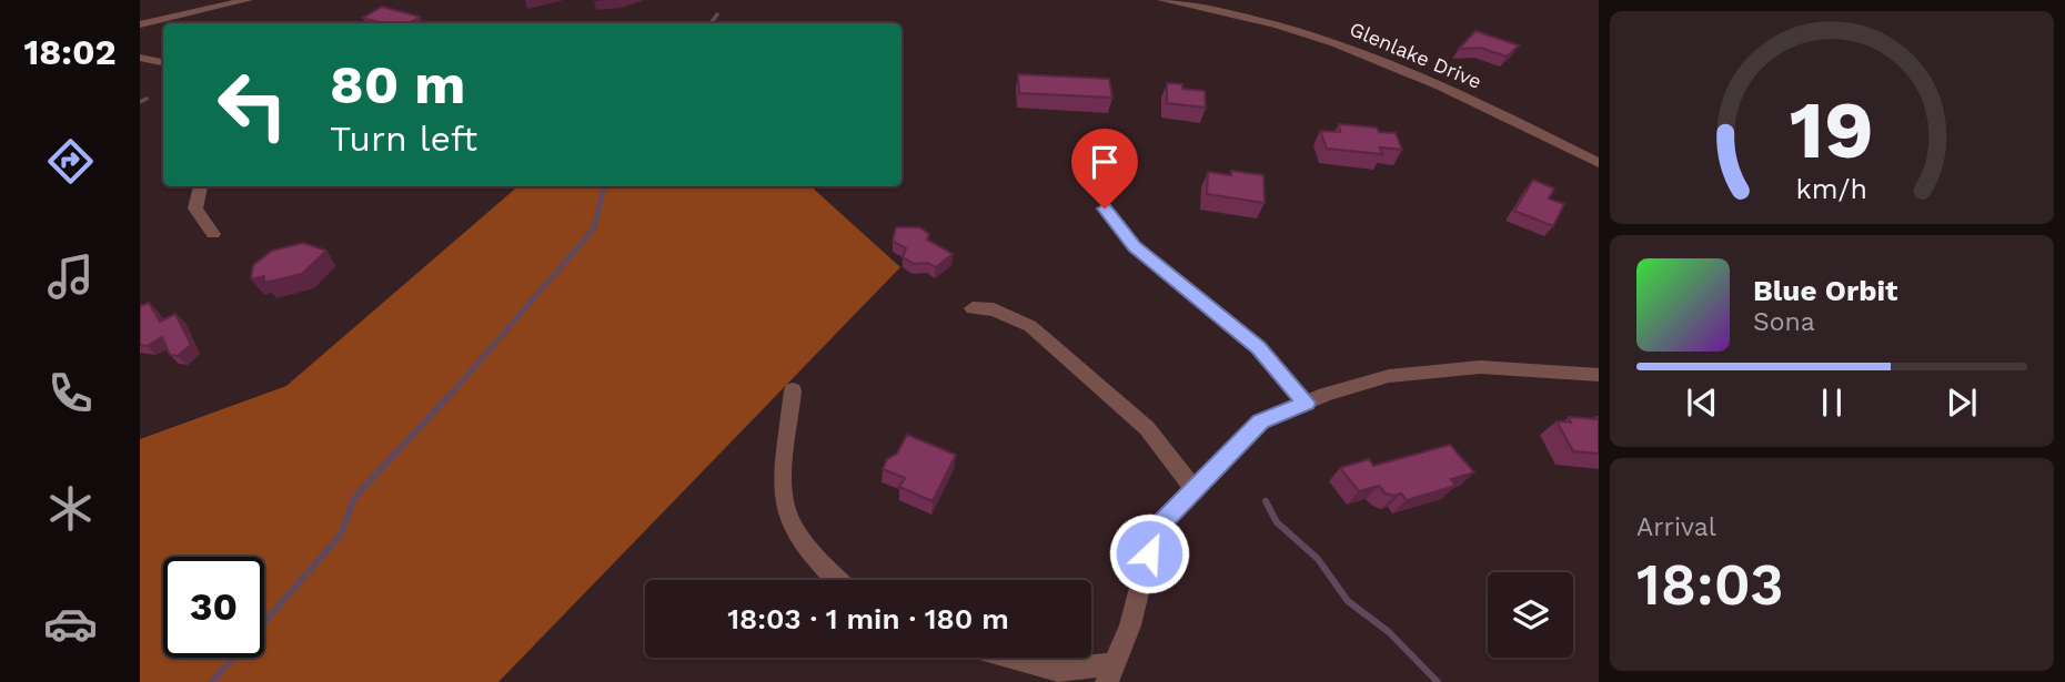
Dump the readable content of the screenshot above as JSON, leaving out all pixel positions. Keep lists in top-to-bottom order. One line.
{"streets":{"street":["Glenlake Drive"]},"page":{"tabs":"18:02","turn":["80 m","Turn left"],"song":["Blue Orbit","Sona"],"tile":["Arrival","18:03"],"limit":"30","trip":"18:03 · 1 min · 180 m","gauge":["19","km/h"]}}
